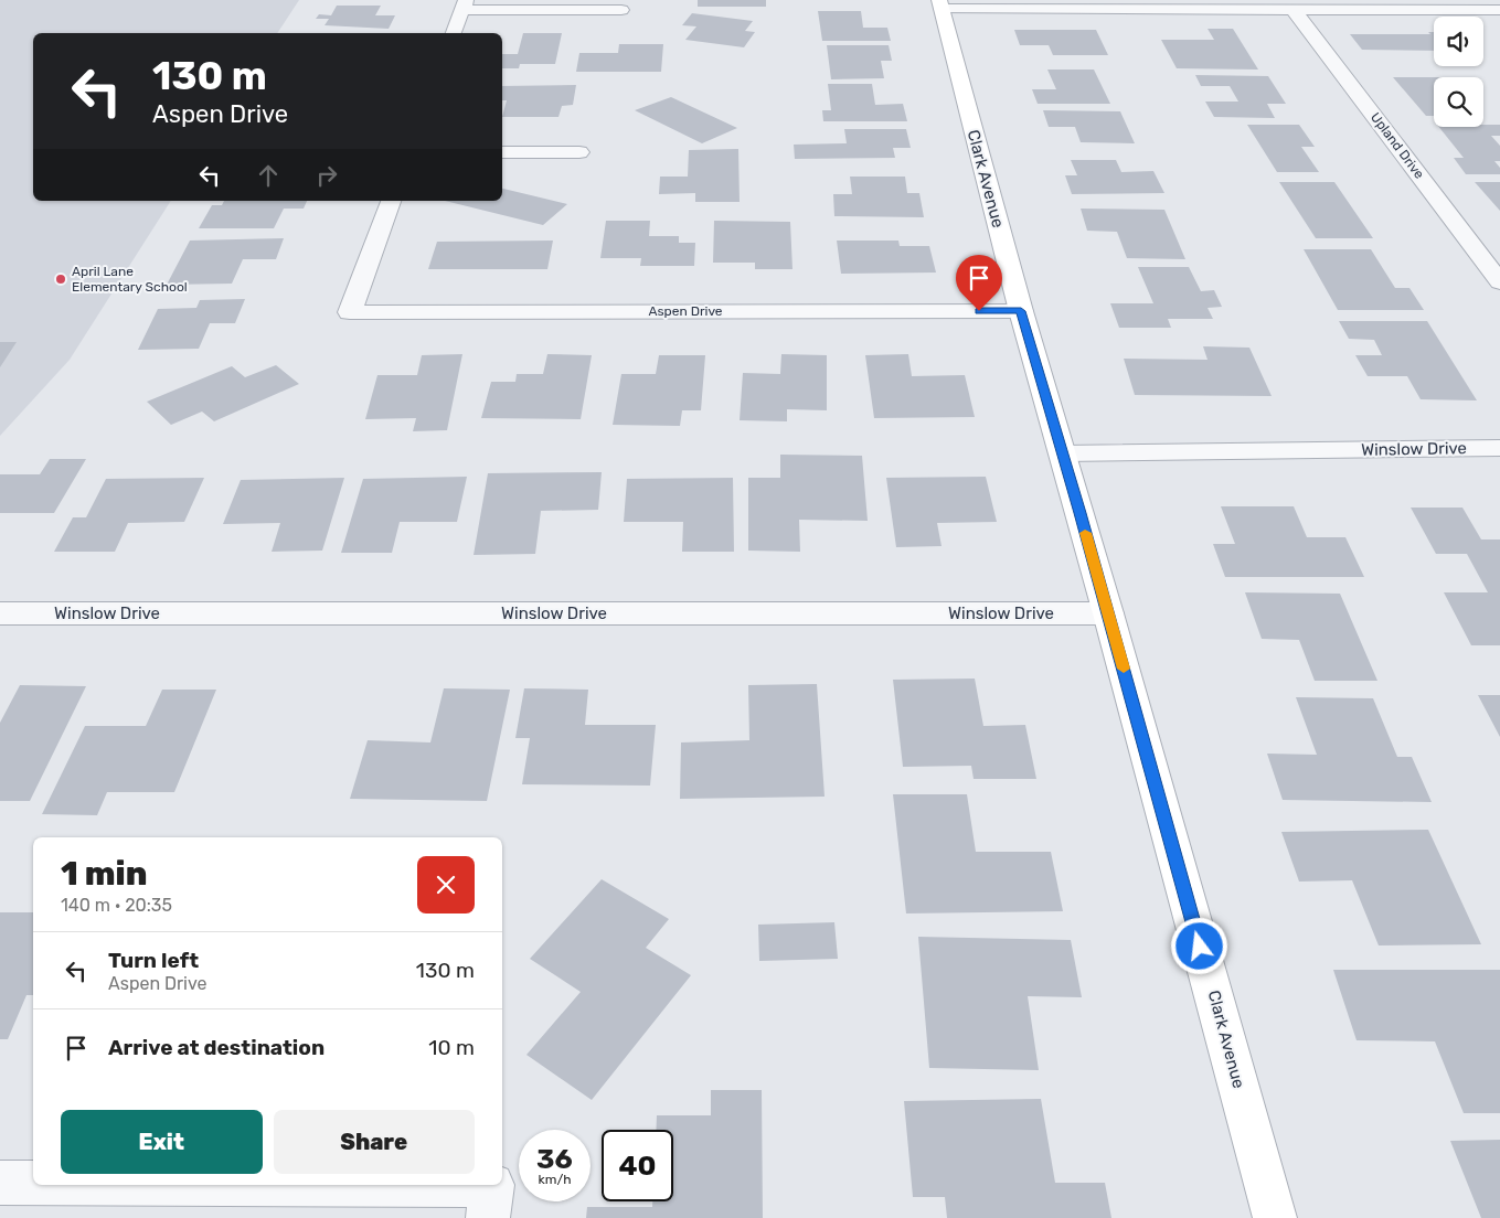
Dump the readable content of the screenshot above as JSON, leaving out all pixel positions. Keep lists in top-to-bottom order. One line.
{"streets":{"street":["Upland Drive","Clark Avenue","Aspen Drive","Winslow Drive"]},"crossings":[["Clark Avenue","Aspen Drive"],["Clark Avenue","Winslow Drive"]],"places":["April Lane Elementary School"],"page":{"turn":["130 m","Aspen Drive"],"heading":["1 min","140 m · 20:35"],"list":[{"name":"Turn left","note":"Aspen Drive","value":"130 m"},{"name":"Arrive at destination","value":"10 m"}],"buttons":["Exit","Share"],"speed":"36 km/h","limit":"40"}}
